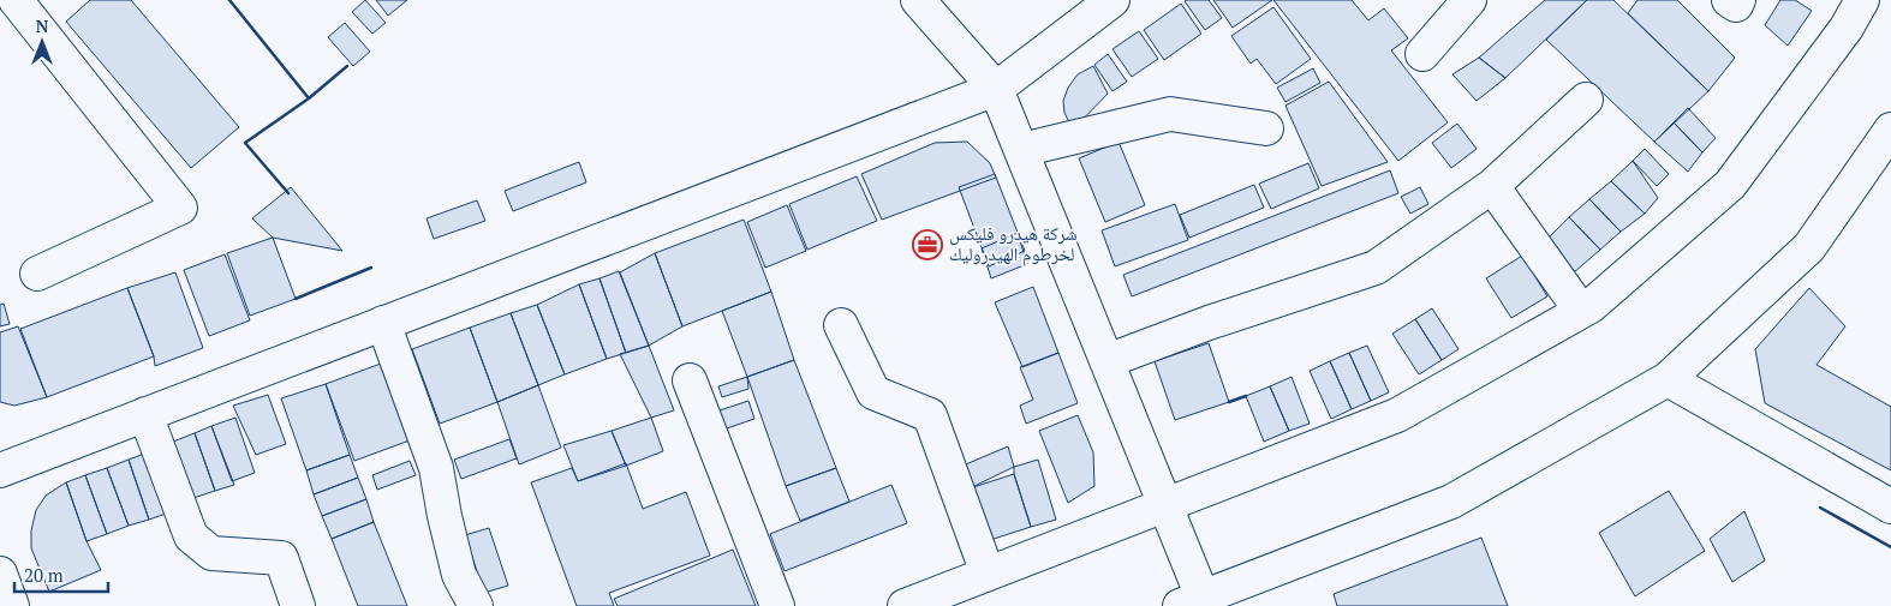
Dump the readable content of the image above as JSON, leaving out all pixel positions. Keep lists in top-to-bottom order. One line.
{"places":{"office":["شركة هيدرو فليكس لخرطوم الهيدروليك"]},"scale_bar":"20 m","north":"top"}
